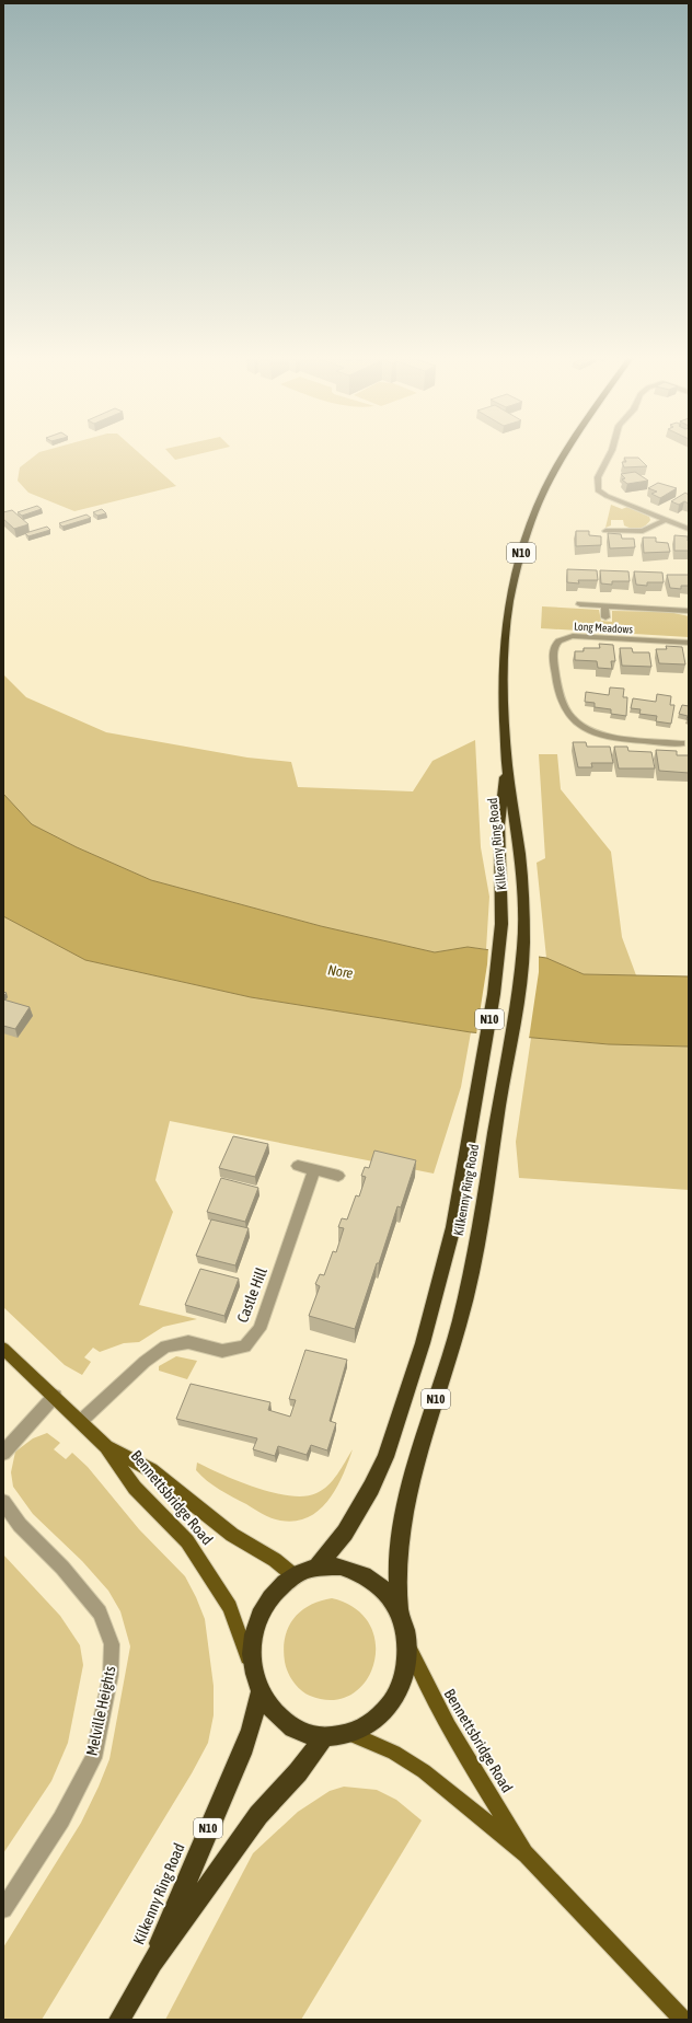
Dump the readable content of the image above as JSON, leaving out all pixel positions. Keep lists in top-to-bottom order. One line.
{"streets":{"highway":["N10","Kilkenny Ring Road"],"main road":["Bennettsbridge Road"],"street":["Long Meadows","Castle Hill","Melville Heights"]},"crossings":[["N10","Kilkenny Ring Road"],["N10","Bennettsbridge Road"],["Castle Hill","Bennettsbridge Road"]],"water":["Nore"]}
